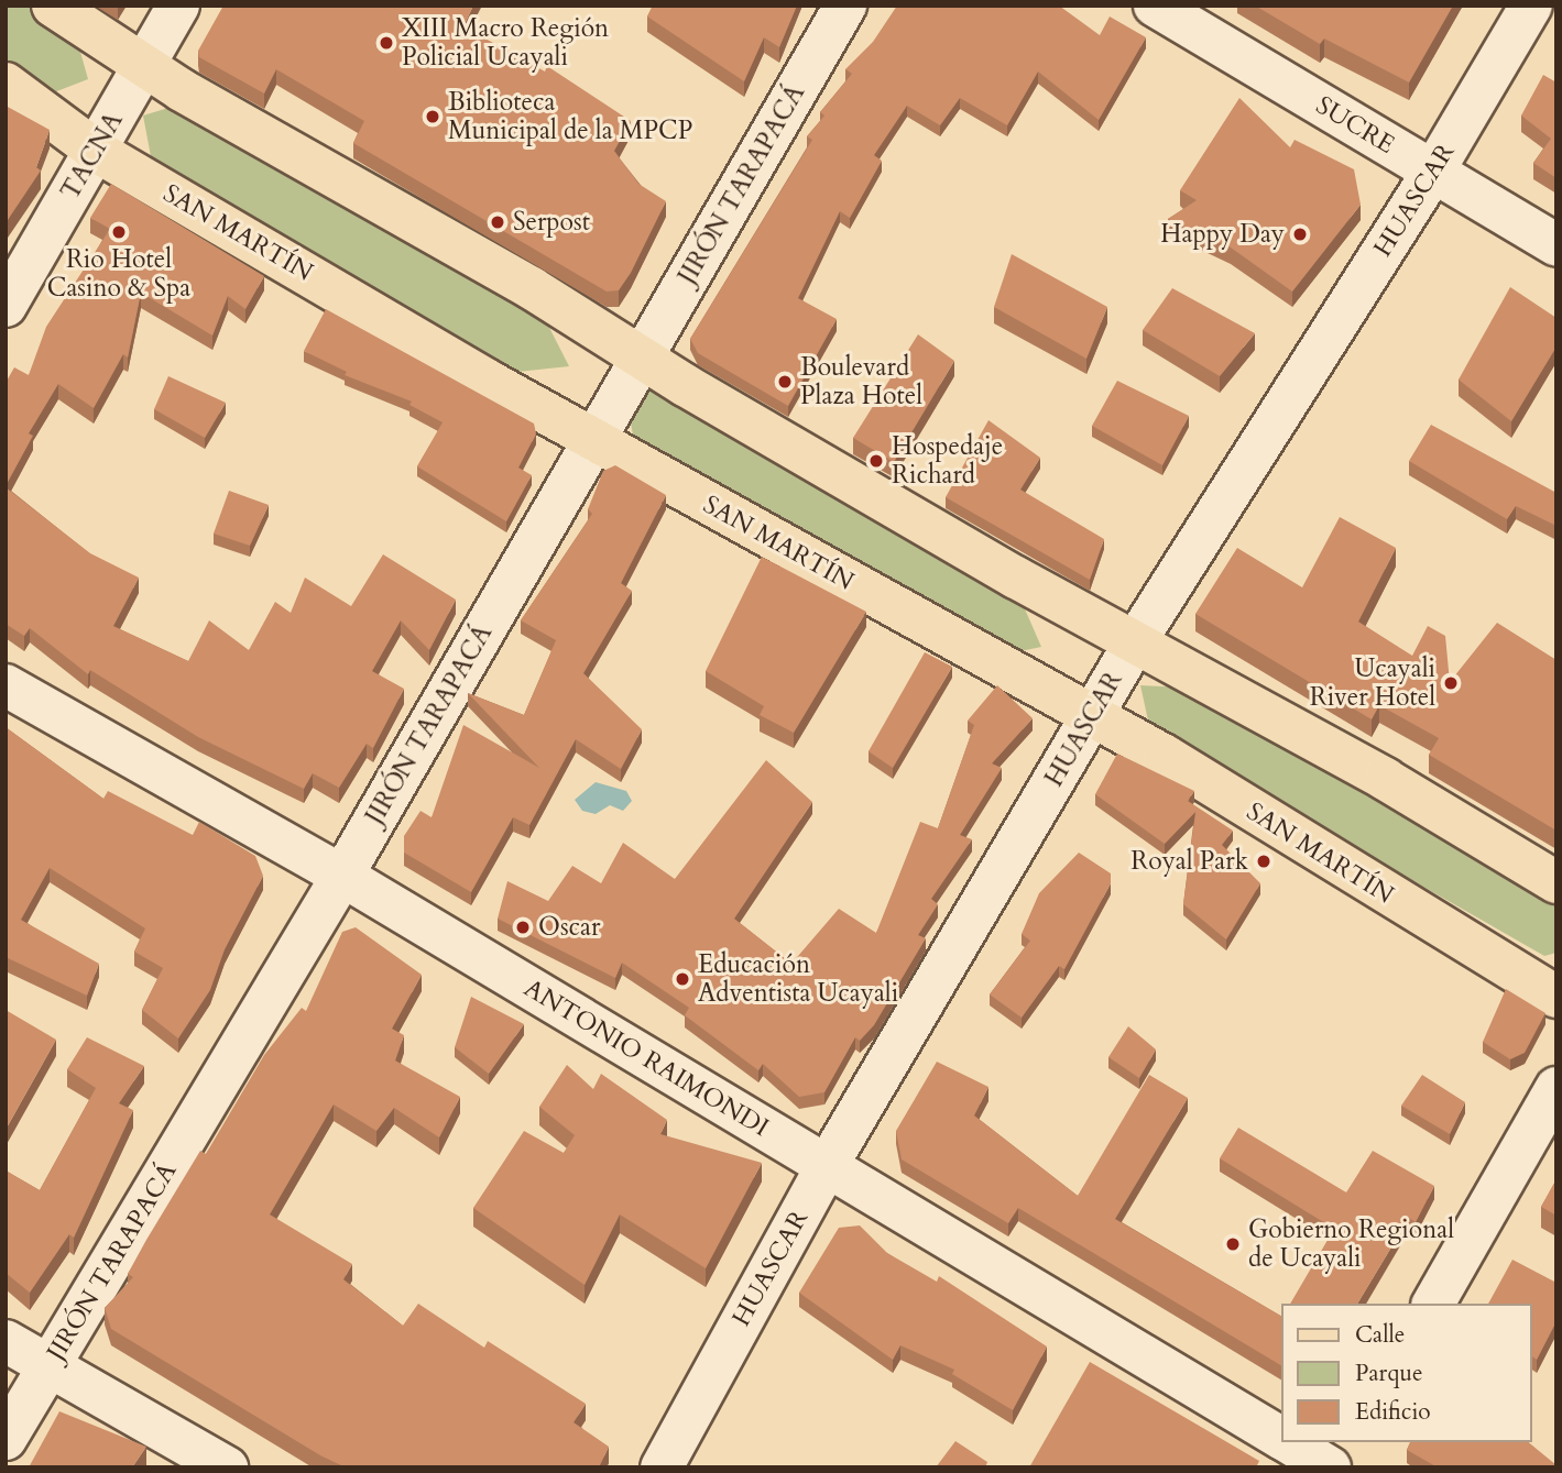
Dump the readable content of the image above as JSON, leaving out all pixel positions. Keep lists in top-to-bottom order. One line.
{"streets":{"main road":["SAN MARTÍN"],"street":["SUCRE","TACNA","JIRÓN TARAPACÁ","HUASCAR","ANTONIO RAIMONDI"]},"crossings":[["SUCRE","HUASCAR"],["TACNA","SAN MARTÍN"],["JIRÓN TARAPACÁ","SAN MARTÍN"],["JIRÓN TARAPACÁ","ANTONIO RAIMONDI"],["HUASCAR","SAN MARTÍN"],["HUASCAR","ANTONIO RAIMONDI"]],"places":["XIII Macro Región Policial Ucayali","Biblioteca Municipal de la MPCP","Serpost","Rio Hotel Casino & Spa","Happy Day","Boulevard Plaza Hotel","Hospedaje Richard","Ucayali River Hotel","Royal Park","Oscar","Educación Adventista Ucayali","Gobierno Regional de Ucayali"],"legend":["Calle","Parque","Edificio"]}
